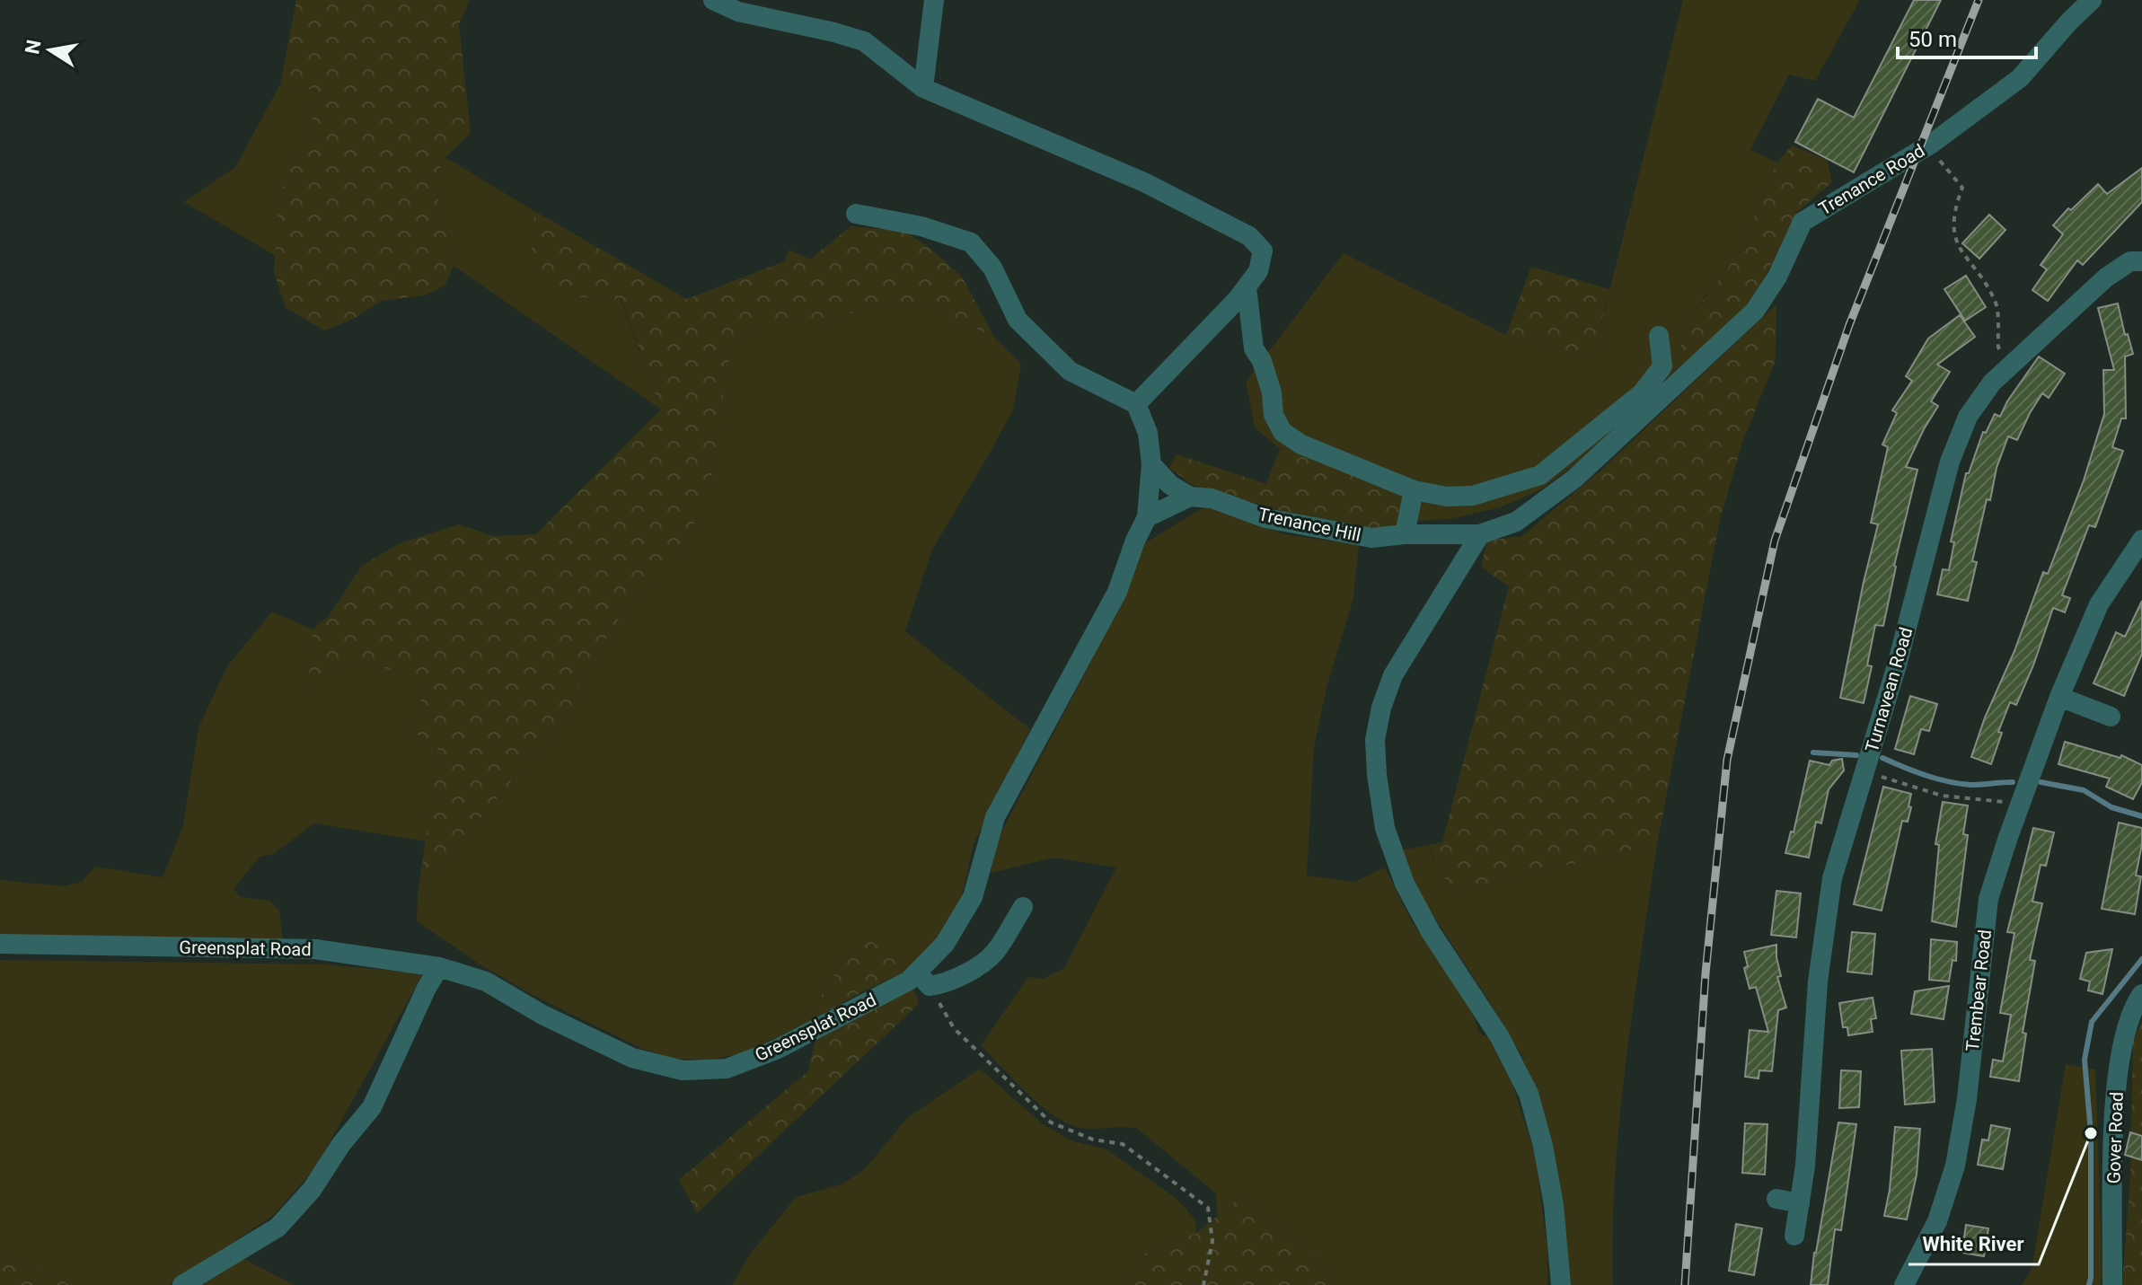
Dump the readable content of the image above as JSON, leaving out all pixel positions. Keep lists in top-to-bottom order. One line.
{"streets":{"street":["Trenance Road","Trenance Hill","Turnavean Road","Greensplat Road","Trembear Road","Gover Road"]},"crossings":[["Trenance Road","Trenance Hill"]],"places":["White River"],"scale_bar":"50 m","north":"left"}
